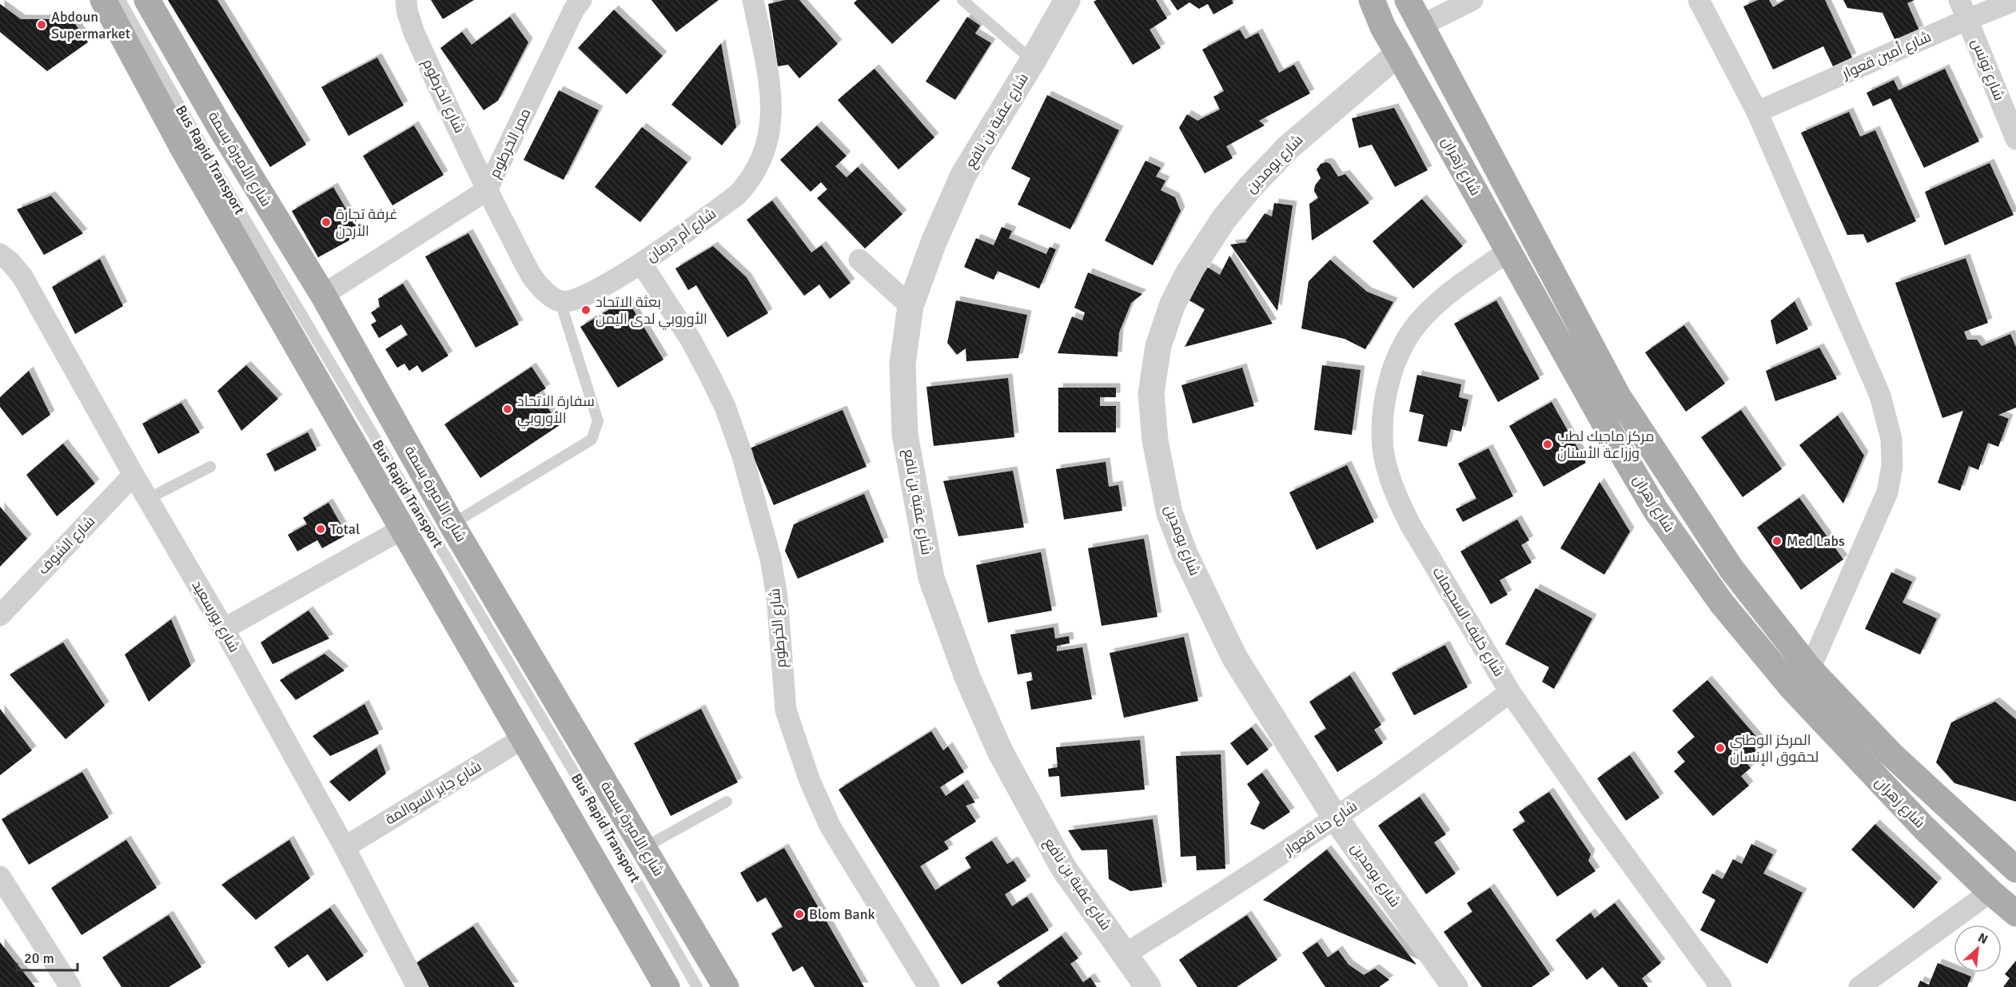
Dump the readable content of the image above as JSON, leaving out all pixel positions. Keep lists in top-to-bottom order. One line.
{"streets":{"main road":["شارع الأميرة بسمة","شارع زهران"],"street":["شارع أمين قعوار","شارع تونس","شارع الخرطوم","شارع عقبة بن نافع","ممر الخرطوم","شارع بومدين","شارع أم درمان","شارع الشوف","شارع بورسعيد","شارع خليف السحيمات","شارع جابر السوالمة","شارع حنا قعوار"],"lane":["Bus Rapid Transport"]},"crossings":[["شارع أمين قعوار","شارع تونس"],["شارع الخرطوم","ممر الخرطوم"],["شارع الخرطوم","شارع أم درمان"],["شارع عقبة بن نافع","شارع حنا قعوار"],["ممر الخرطوم","شارع الأميرة بسمة"],["شارع بومدين","شارع زهران"],["شارع بومدين","شارع حنا قعوار"],["شارع زهران","شارع خليف السحيمات"],["شارع الشوف","شارع بورسعيد"],["شارع بورسعيد","شارع جابر السوالمة"],["شارع خليف السحيمات","شارع حنا قعوار"]],"places":["Abdoun Supermarket","غرفة تجارة الأردن","بعثة الاتحاد الأوروبي لدى اليمن","سفارة الاتحاد الأوروبي","مركز ماجيك لطب وزراعة الأسنان","Total","Med Labs","المركز الوطني لحقوق الإنسان","Blom Bank"],"scale_bar":"20 m","north":"top right"}
